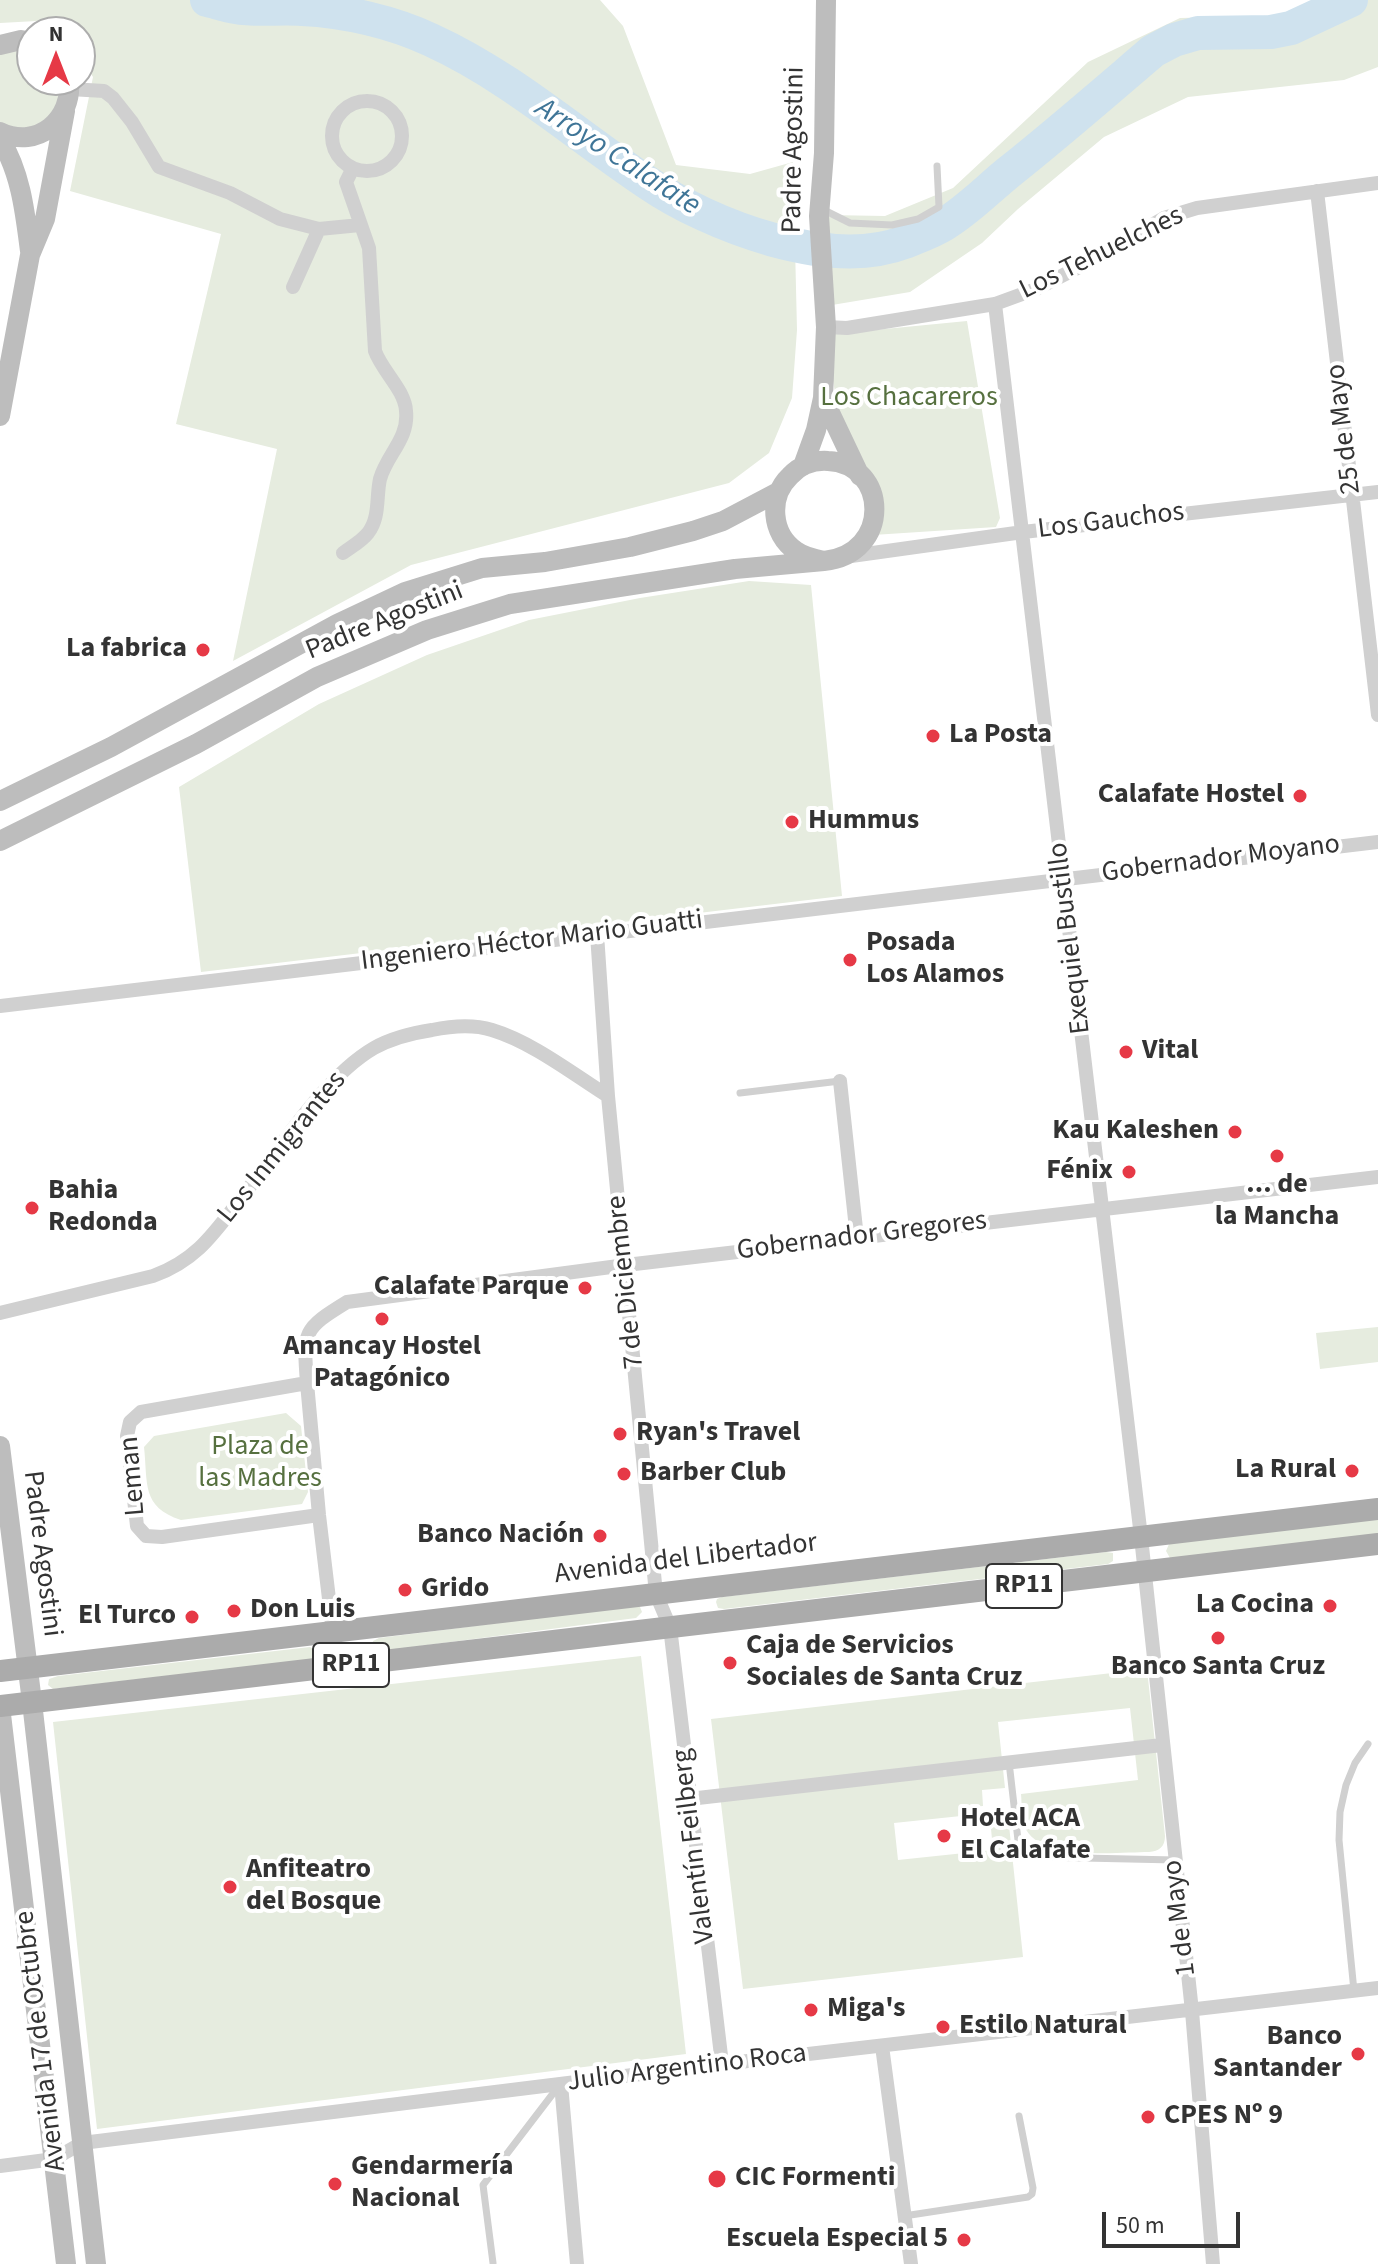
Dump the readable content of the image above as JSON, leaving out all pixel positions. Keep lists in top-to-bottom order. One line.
{"streets":{"main road":["Avenida del Libertador","RP11"],"street":["Padre Agostini","Los Tehuelches","25 de Mayo","Los Gauchos","Gobernador Moyano","Exequiel Bustillo","Ingeniero Héctor Mario Guatti","Los Inmigrantes","Gobernador Gregores","7 de Diciembre","Leman","Valentín Feilberg","1 de Mayo","Avenida 17 de Octubre","Julio Argentino Roca"]},"crossings":[["Padre Agostini","Los Tehuelches"],["Padre Agostini","Los Gauchos"],["Padre Agostini","Avenida del Libertador"],["Padre Agostini","Avenida 17 de Octubre"],["Los Tehuelches","25 de Mayo"],["Los Tehuelches","Exequiel Bustillo"],["25 de Mayo","Los Gauchos"],["Los Gauchos","Exequiel Bustillo"],["Gobernador Moyano","Exequiel Bustillo"],["Gobernador Moyano","Ingeniero Héctor Mario Guatti"],["Exequiel Bustillo","Ingeniero Héctor Mario Guatti"],["Exequiel Bustillo","Gobernador Gregores"],["Exequiel Bustillo","Avenida del Libertador"],["Exequiel Bustillo","RP11"],["Exequiel Bustillo","1 de Mayo"],["Ingeniero Héctor Mario Guatti","7 de Diciembre"],["Los Inmigrantes","7 de Diciembre"],["Gobernador Gregores","7 de Diciembre"],["Gobernador Gregores","Leman"],["7 de Diciembre","Avenida del Libertador"],["7 de Diciembre","RP11"],["7 de Diciembre","Valentín Feilberg"],["Avenida del Libertador","Avenida 17 de Octubre"],["RP11","Valentín Feilberg"],["RP11","1 de Mayo"],["RP11","Avenida 17 de Octubre"],["Valentín Feilberg","Julio Argentino Roca"],["1 de Mayo","Julio Argentino Roca"],["Avenida 17 de Octubre","Julio Argentino Roca"]],"water":["Arroyo Calafate"],"parks":["Los Chacareros","Plaza de las Madres"],"places":["La fabrica","La Posta","Calafate Hostel","Hummus","Posada Los Alamos","Vital","Kau Kaleshen","... de la Mancha","Fénix","Bahia Redonda","Calafate Parque","Amancay Hostel Patagónico","Ryan's Travel","La Rural","Barber Club","Banco Nación","Grido","La Cocina","Don Luis","El Turco","Banco Santa Cruz","Caja de Servicios Sociales de Santa Cruz","Hotel ACA El Calafate","Anfiteatro del Bosque","Miga's","Estilo Natural","Banco Santander","CPES Nº 9","CIC Formenti","Gendarmería Nacional","Escuela Especial 5"],"scale_bar":"50 m","north":"top"}
